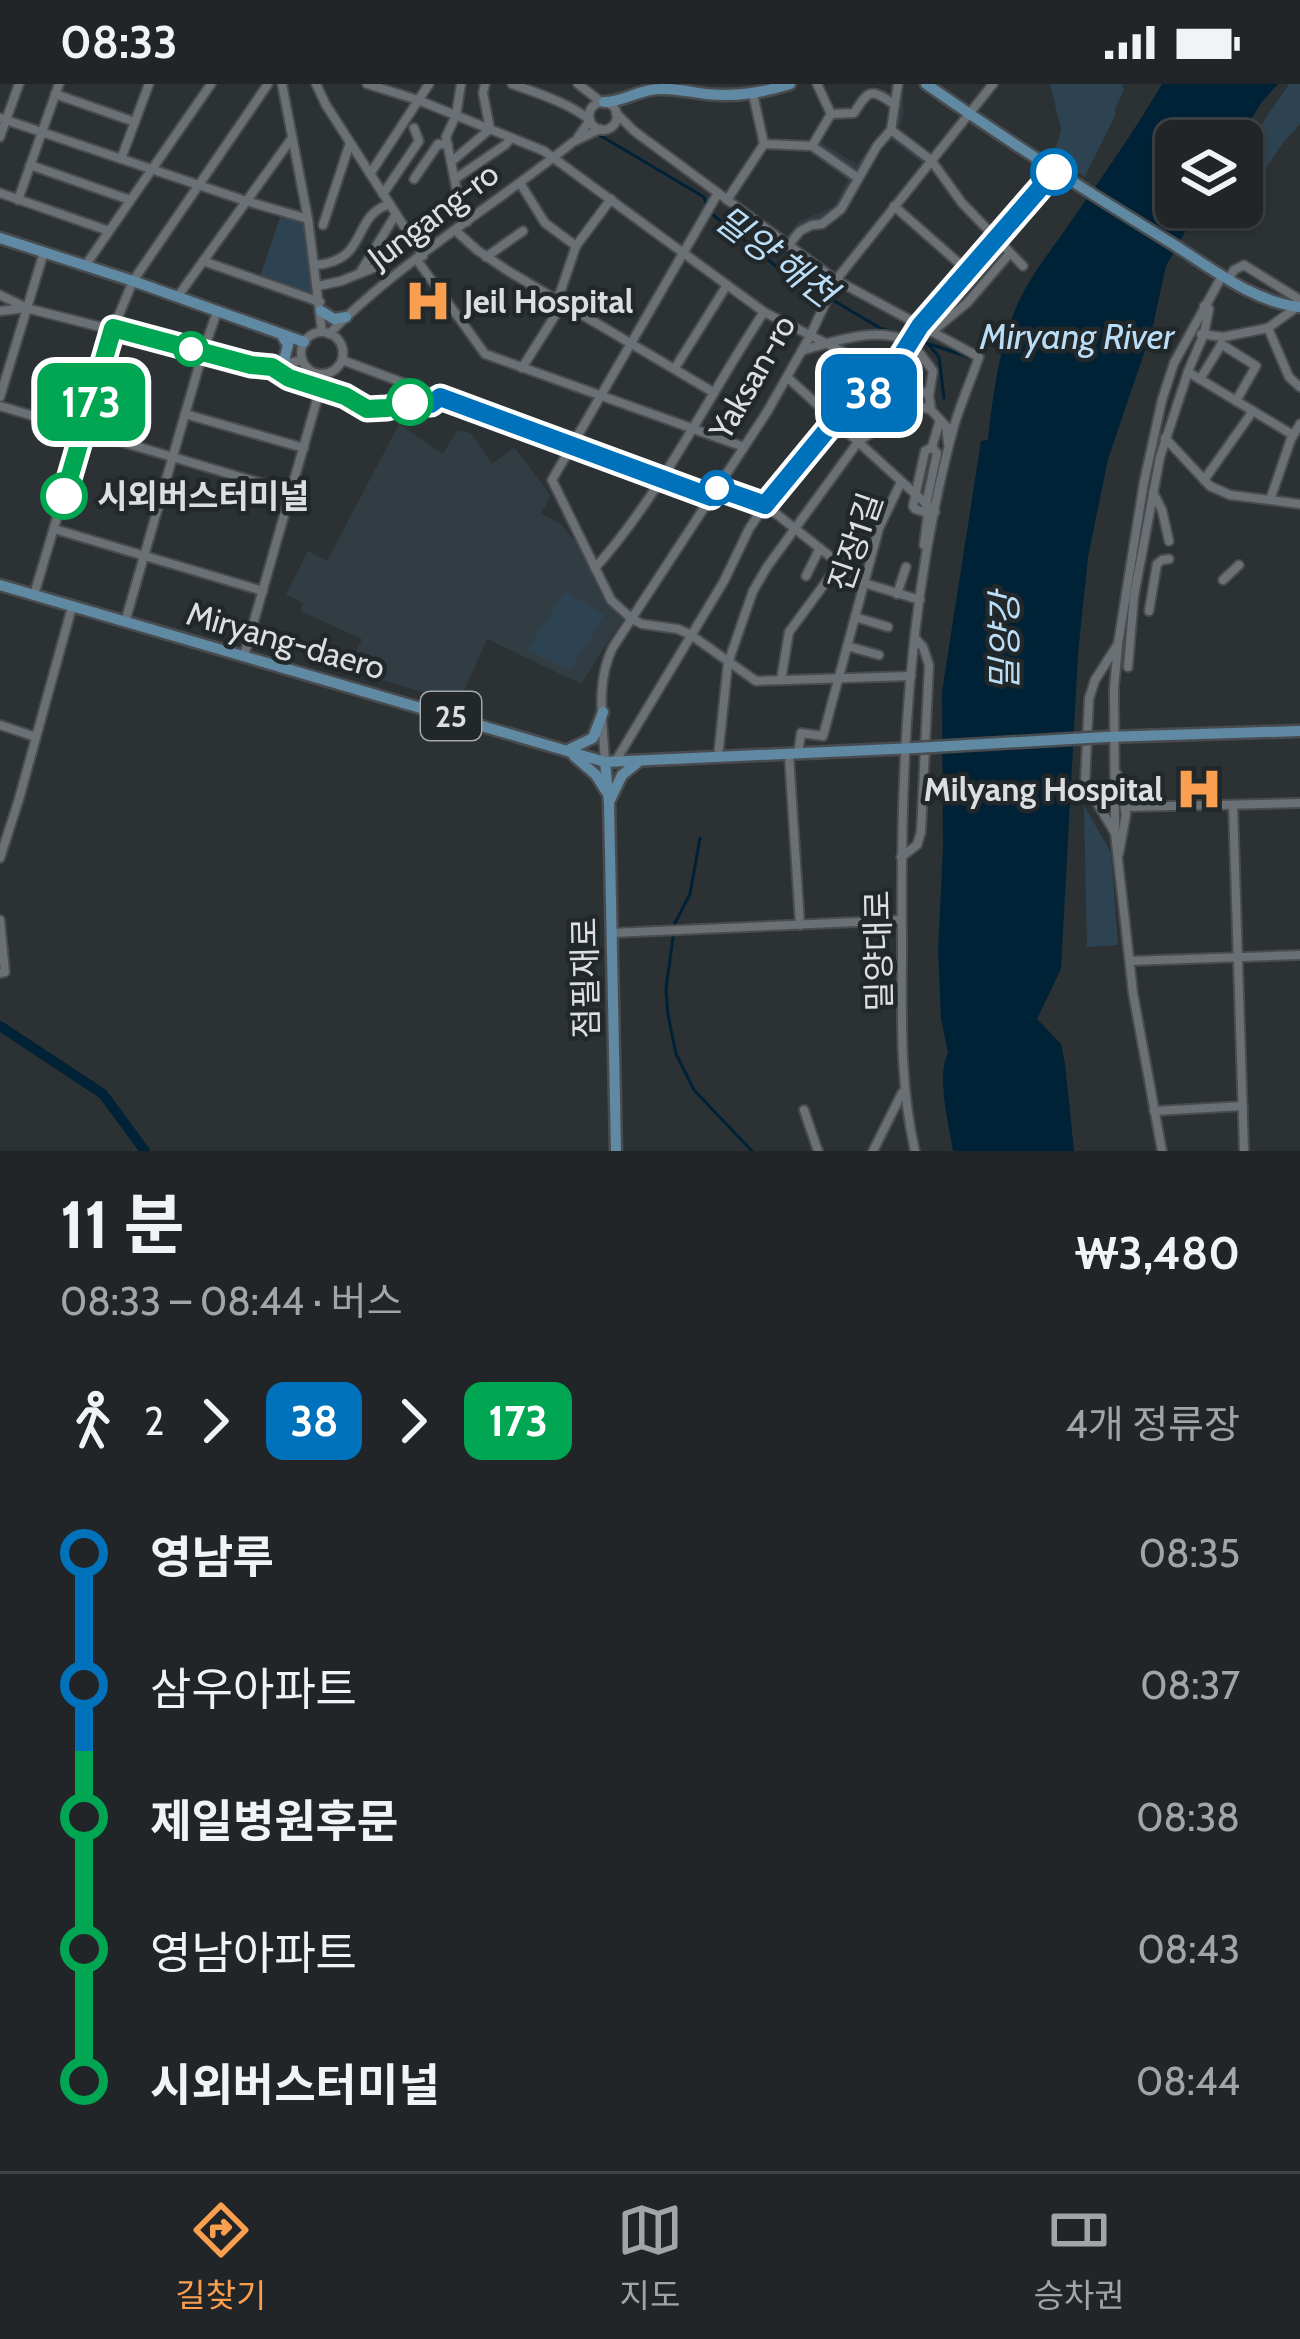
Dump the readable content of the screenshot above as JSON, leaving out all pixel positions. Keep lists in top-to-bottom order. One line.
{"streets":{"main road":["Miryang-daero","25","점필재로"],"street":["Jungang-ro","Yaksan-ro","진장1길","밀양대로"]},"crossings":[["Yaksan-ro","Miryang-daero"],["Yaksan-ro","점필재로"],["진장1길","Miryang-daero"],["Miryang-daero","밀양대로"],["Miryang-daero","점필재로"]],"water":["밀양 해천","Miryang River","밀양강"],"places":{"hospital":["Jeil Hospital","Milyang Hospital"],"other":["시외버스터미널"]},"lines":["bus line 38","bus line 173"],"page":{"status":"08:33","on_map":["38","173"],"heading":["11 분","08:33 – 08:44 · 버스","₩3,480"],"legs":["2","38","173","4개 정류장"],"list":[{"name":"영남루","value":"08:35"},{"name":"삼우아파트","value":"08:37"},{"name":"제일병원후문","value":"08:38"},{"name":"영남아파트","value":"08:43"},{"name":"시외버스터미널","value":"08:44"}],"tabs":["길찾기","지도","승차권"]}}
